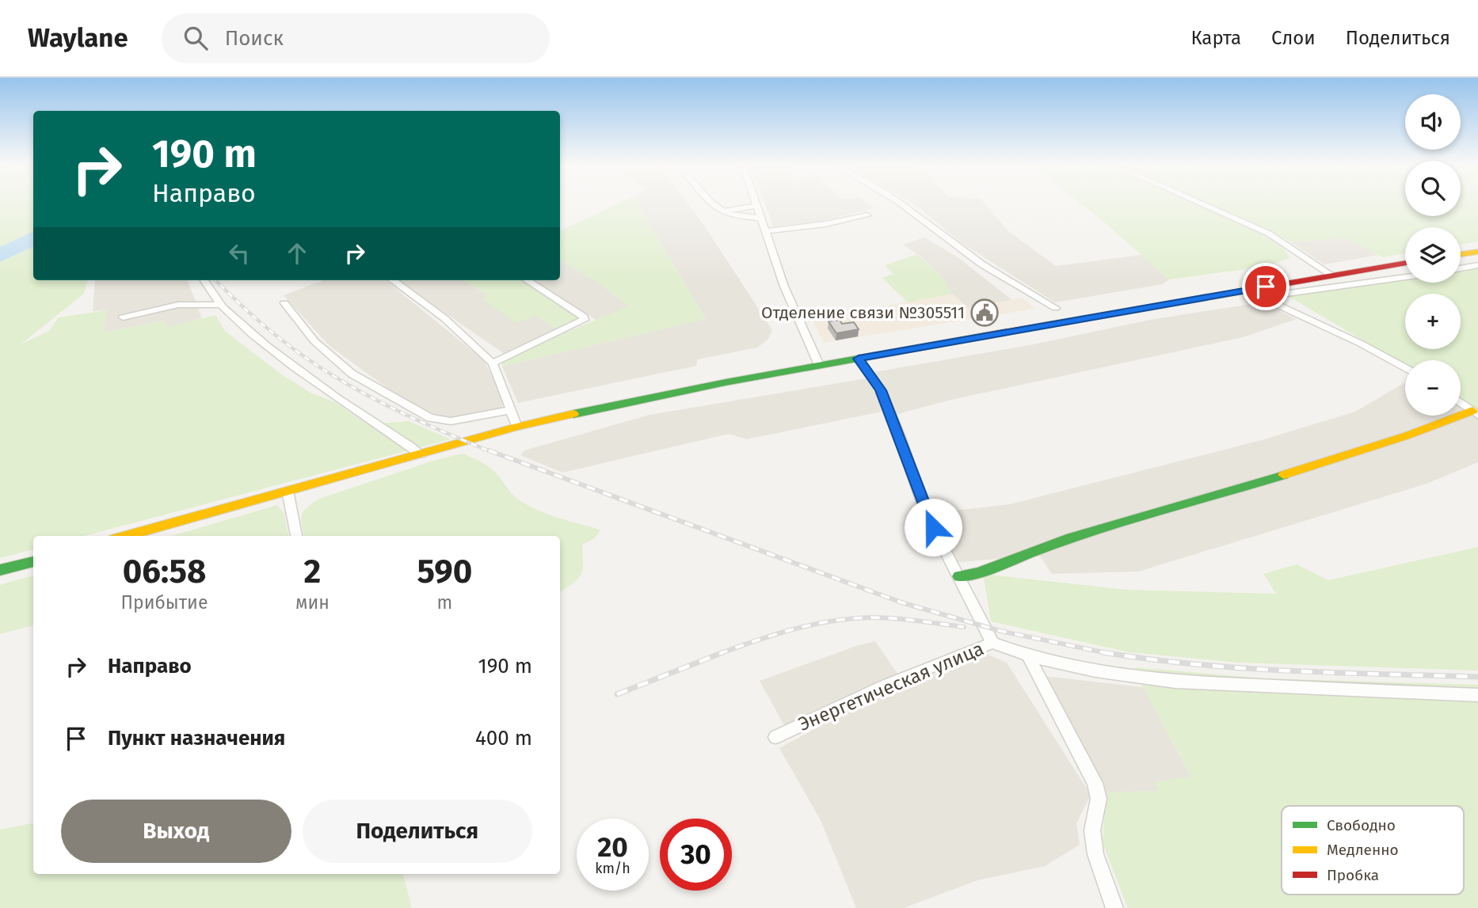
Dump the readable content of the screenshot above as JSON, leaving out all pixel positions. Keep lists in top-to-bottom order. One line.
{"streets":{"street":["Энергетическая улица"]},"places":{"public building":["Отделение связи №305511"]},"legend":["Свободно","Медленно","Пробка"],"page":{"header":"Waylane","search":"Поиск","nav":["Карта","Слои","Поделиться"],"map_buttons":["+","−"],"turn":["190 m","Направо"],"eta":["06:58","Прибытие","2","мин","590","m"],"list":[{"name":"Направо","value":"190 m"},{"name":"Пункт назначения","value":"400 m"}],"buttons":["Выход","Поделиться"],"speed":"20 km/h","limit":"30"}}
